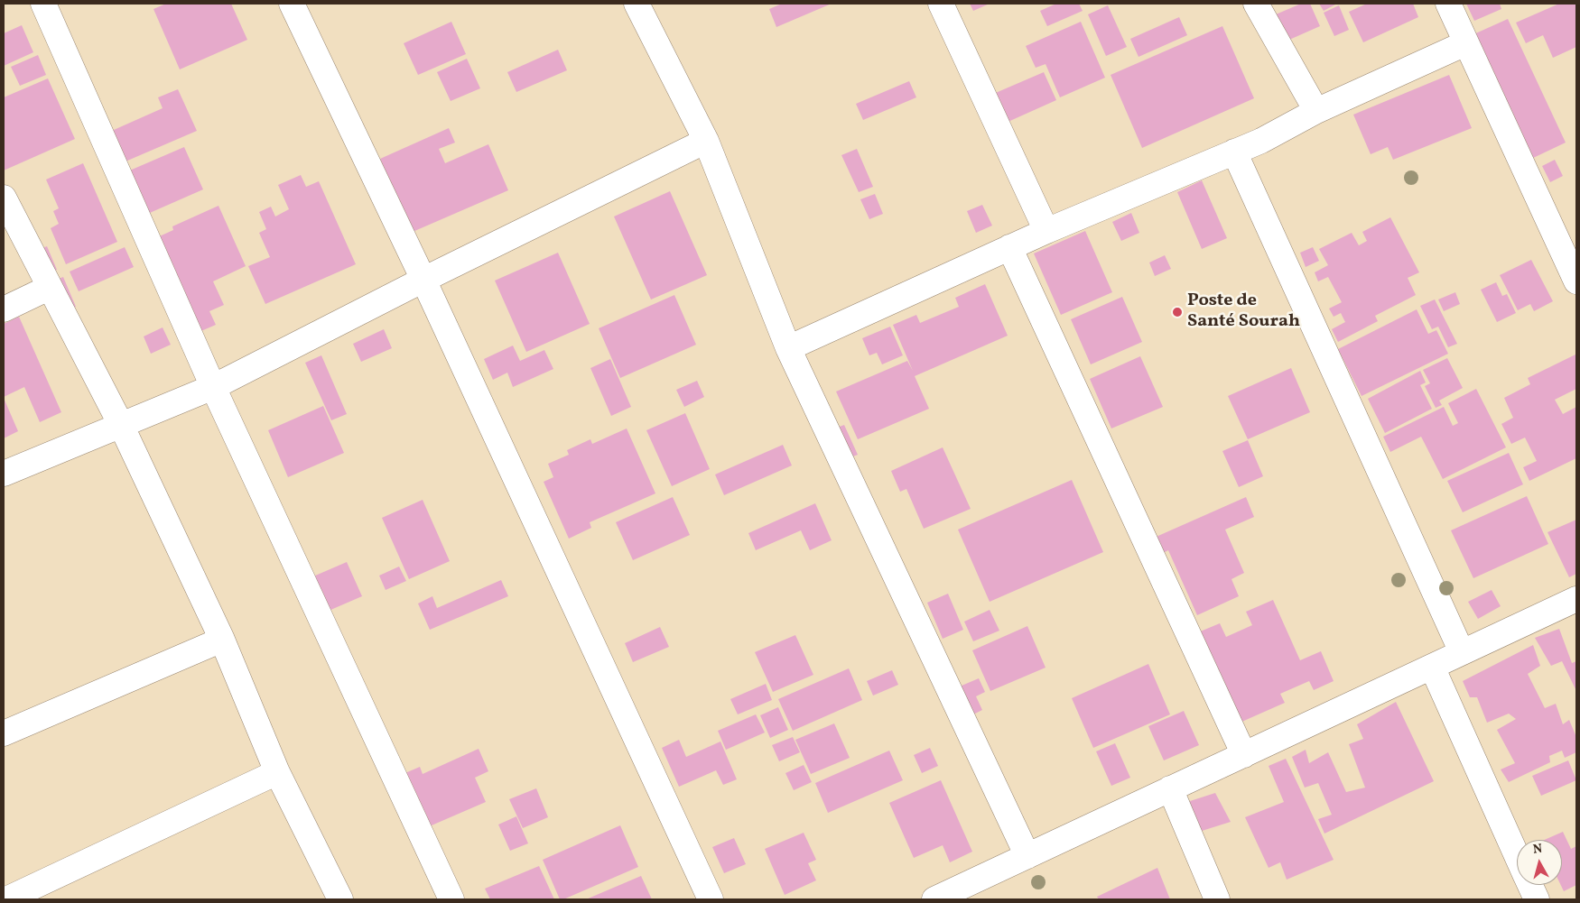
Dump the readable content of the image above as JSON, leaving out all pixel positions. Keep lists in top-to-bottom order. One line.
{"places":["Poste de Santé Sourah"],"north":"top"}
